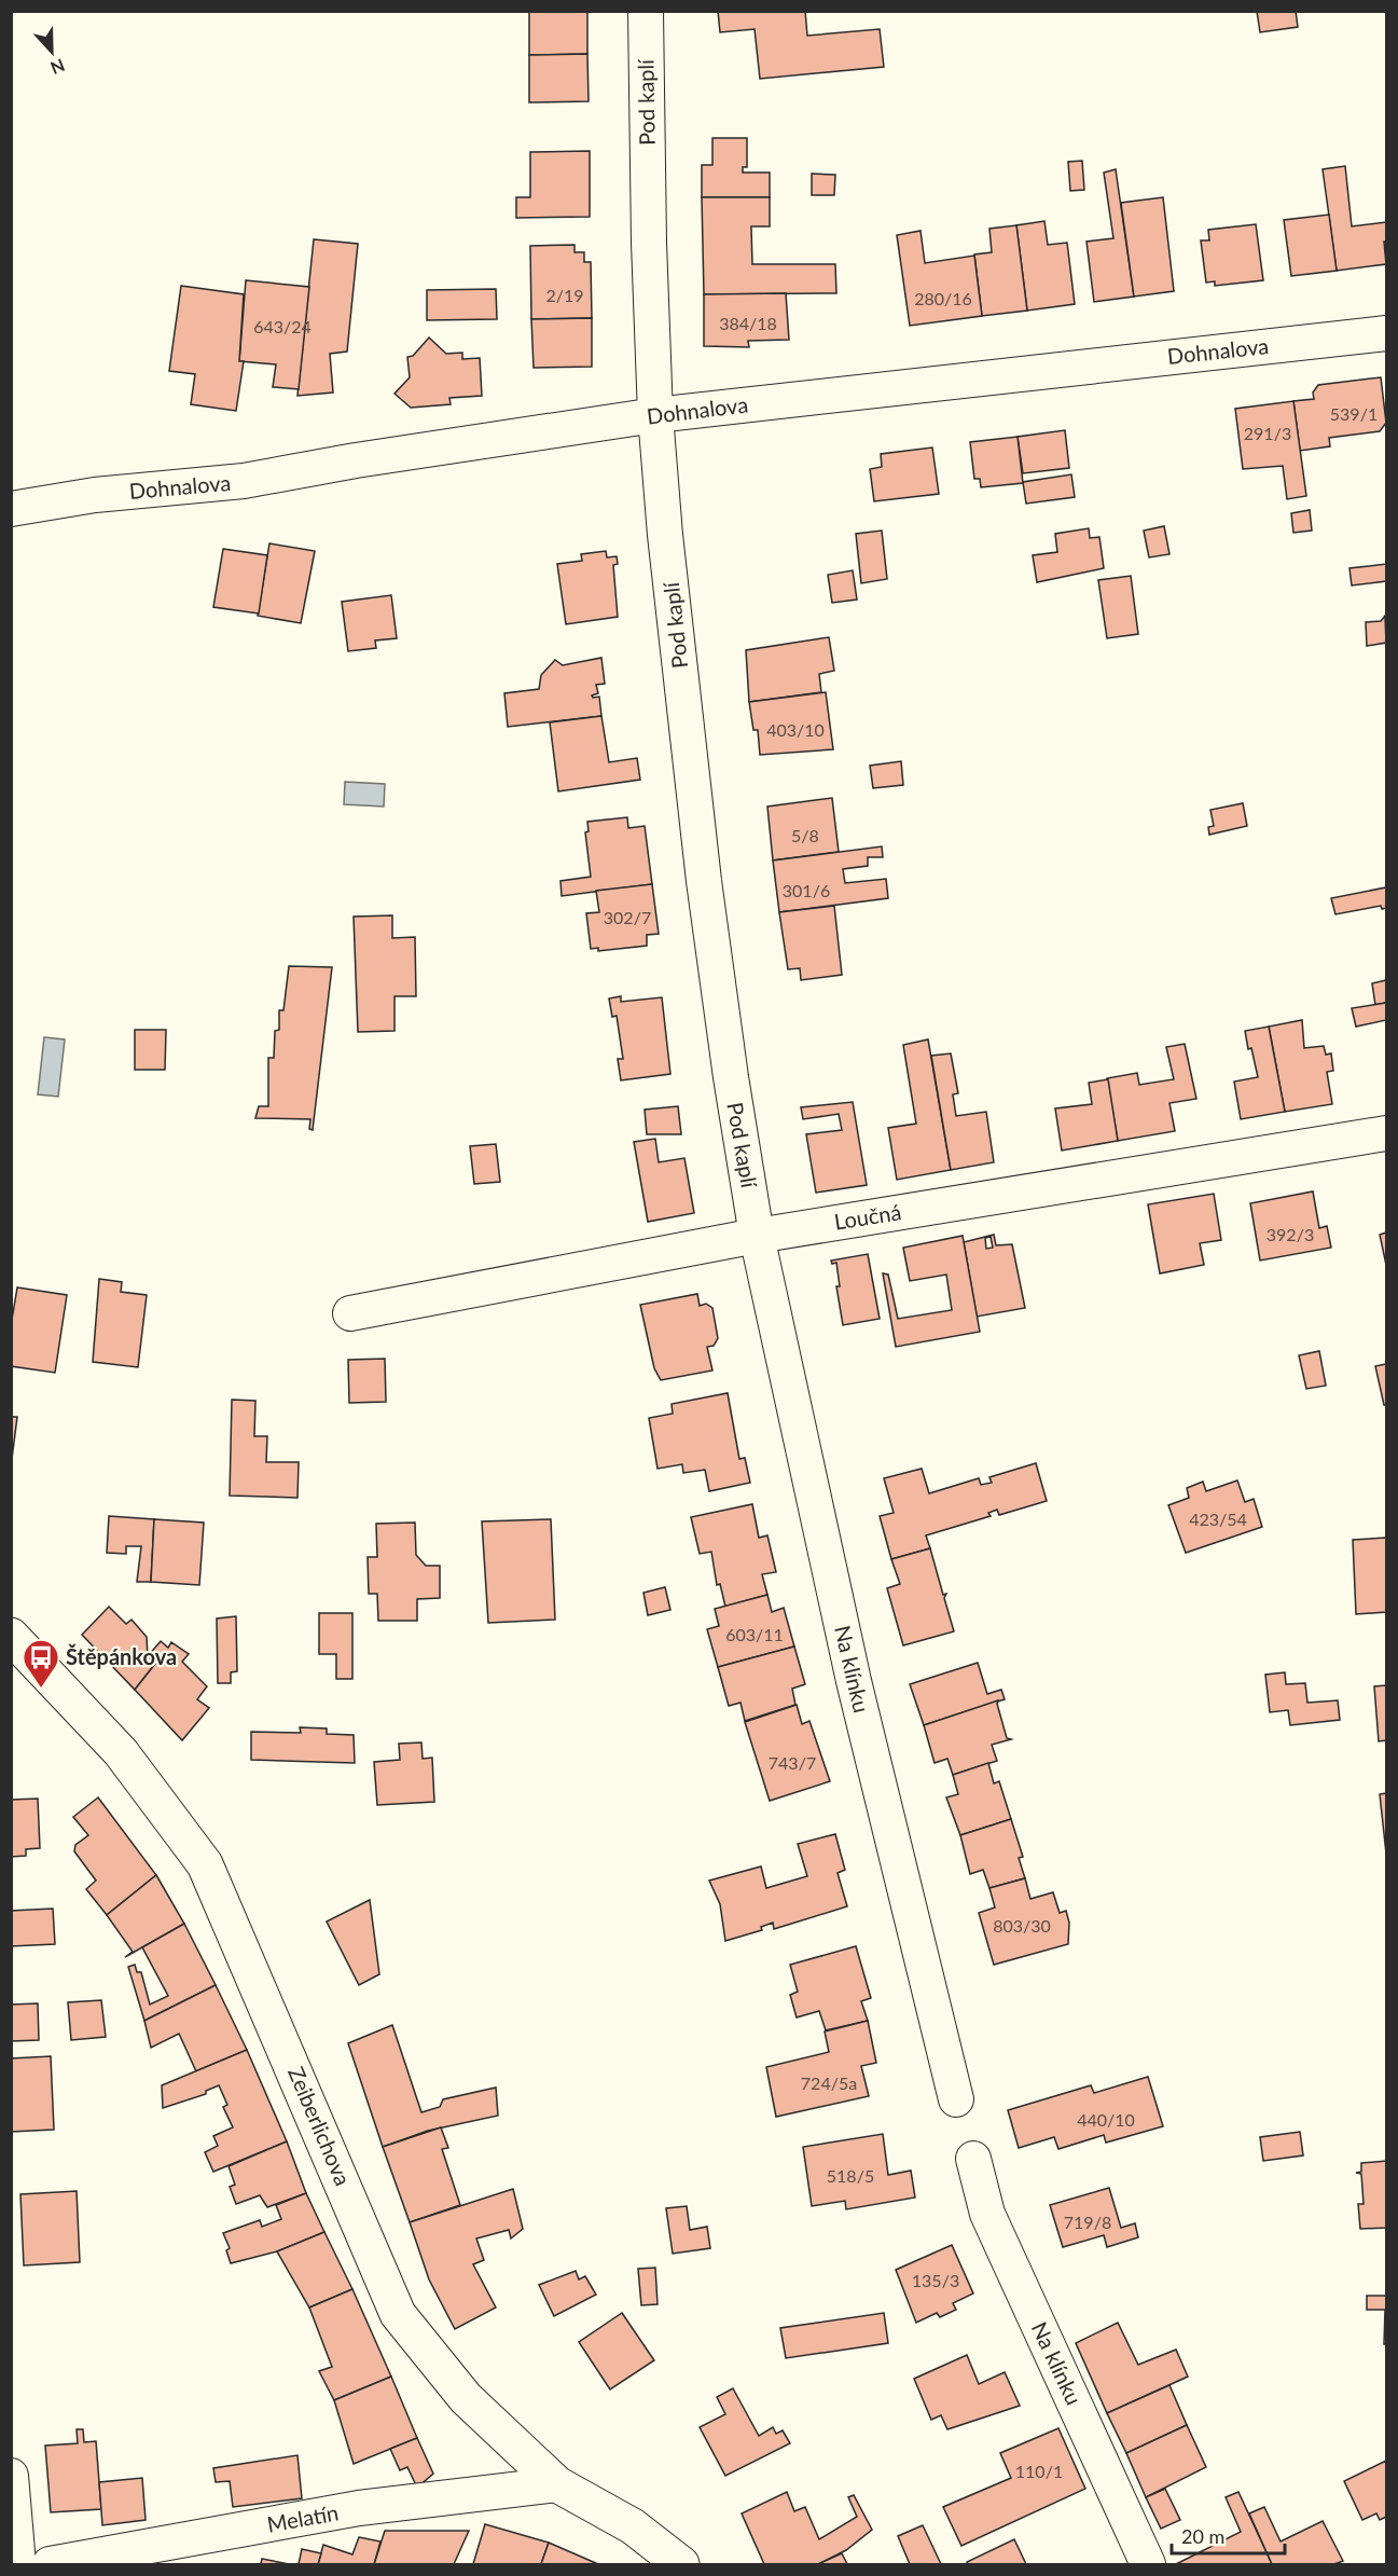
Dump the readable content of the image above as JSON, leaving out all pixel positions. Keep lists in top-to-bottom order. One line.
{"streets":{"street":["Pod kaplí","Dohnalova","Loučná","Na klínku","Zeiberlichova","Melatín"]},"crossings":[["Pod kaplí","Dohnalova"],["Pod kaplí","Loučná"],["Pod kaplí","Na klínku"],["Loučná","Na klínku"],["Zeiberlichova","Melatín"]],"places":{"bus stop":["Štěpánkova"]},"house_numbers":["2/19","280/16","384/18","643/24","539/1","291/3","403/10","5/8","301/6","302/7","392/3","423/54","603/11","743/7","803/30","724/5a","440/10","518/5","719/8","135/3","110/1"],"scale_bar":"20 m","north":"bottom"}
